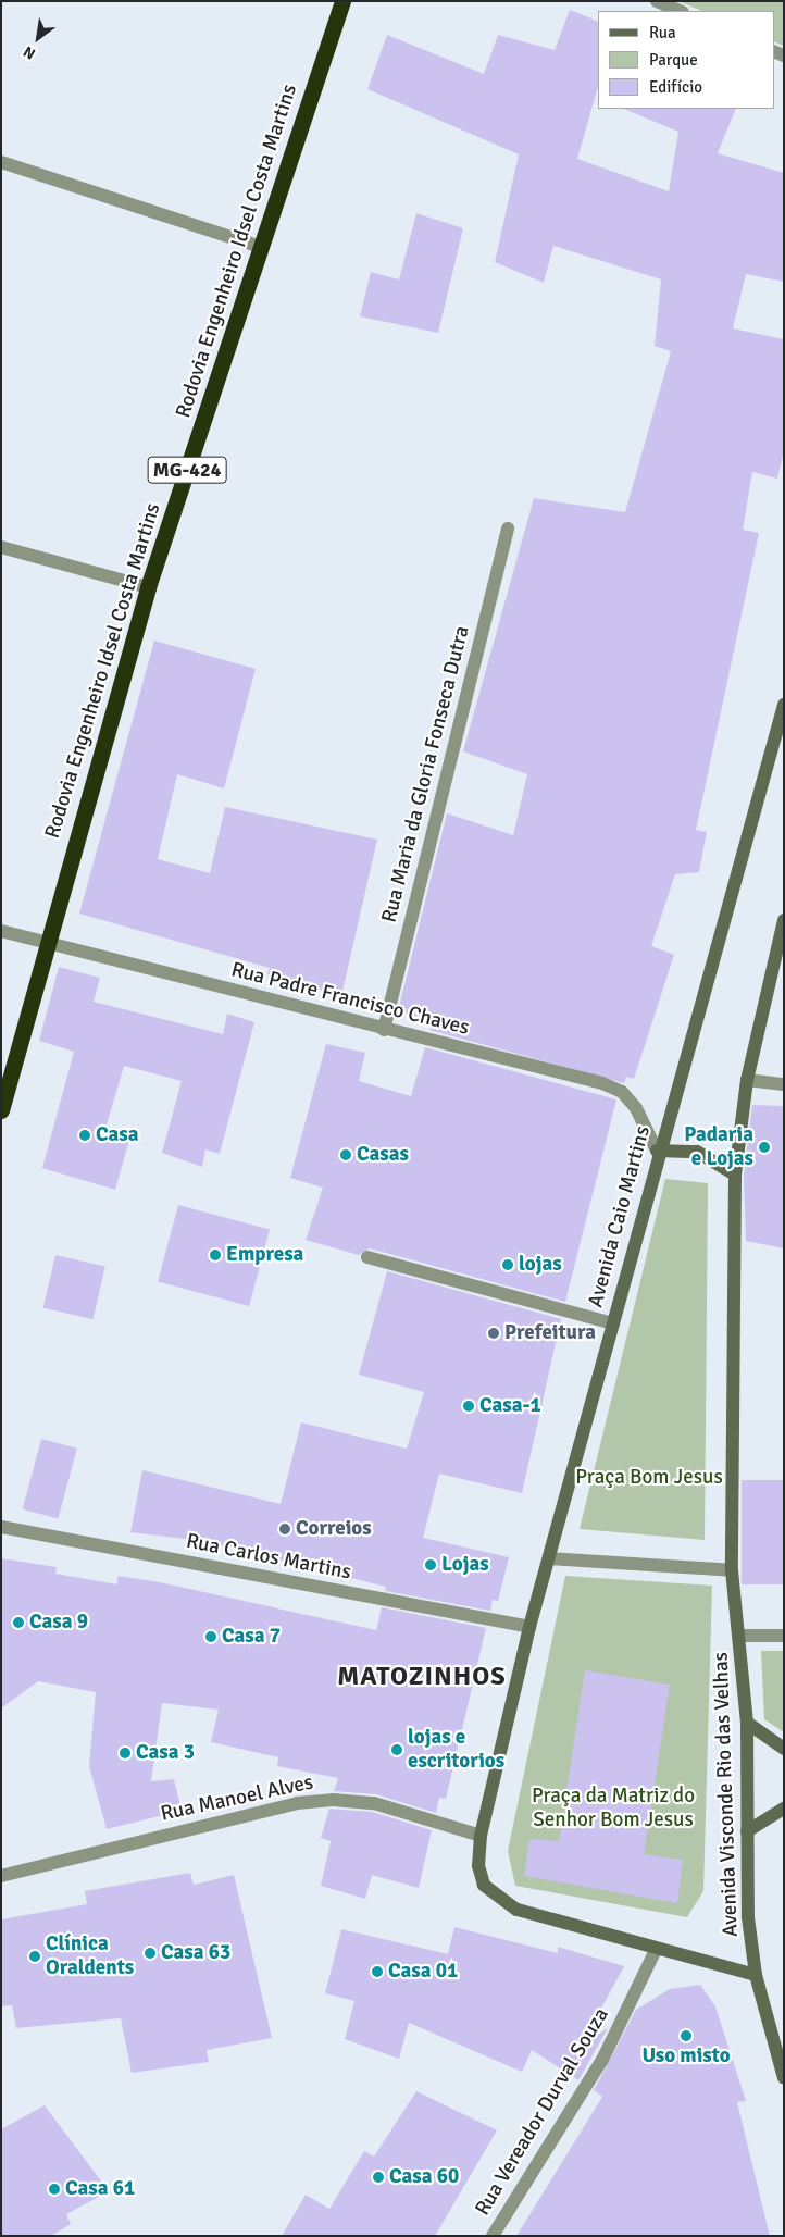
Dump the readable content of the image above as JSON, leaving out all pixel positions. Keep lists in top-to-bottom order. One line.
{"streets":{"highway":["Rodovia Engenheiro Idsel Costa Martins","MG-424"],"main road":["Avenida Caio Martins","Avenida Visconde Rio das Velhas"],"street":["Rua Maria da Gloria Fonseca Dutra","Rua Padre Francisco Chaves","Rua Carlos Martins","Rua Manoel Alves","Rua Vereador Durval Souza"]},"crossings":[["Rodovia Engenheiro Idsel Costa Martins","Rua Padre Francisco Chaves"],["Rua Maria da Gloria Fonseca Dutra","Rua Padre Francisco Chaves"],["Rua Padre Francisco Chaves","Avenida Caio Martins"],["Avenida Caio Martins","Rua Carlos Martins"],["Avenida Caio Martins","Avenida Visconde Rio das Velhas"],["Avenida Caio Martins","Rua Manoel Alves"],["Avenida Caio Martins","Rua Vereador Durval Souza"]],"districts":["MATOZINHOS"],"parks":["Praça Bom Jesus","Praça da Matriz do Senhor Bom Jesus"],"places":["Casa","Padaria e Lojas","Casas","Empresa","lojas","Prefeitura","Casa-1","Correios","Lojas","Casa 9","Casa 7","lojas e escritorios","Casa 3","Casa 63","Clínica Oraldents","Casa 01","Uso misto","Casa 60","Casa 61"],"legend":["Rua","Parque","Edifício"],"north":"bottom left"}
